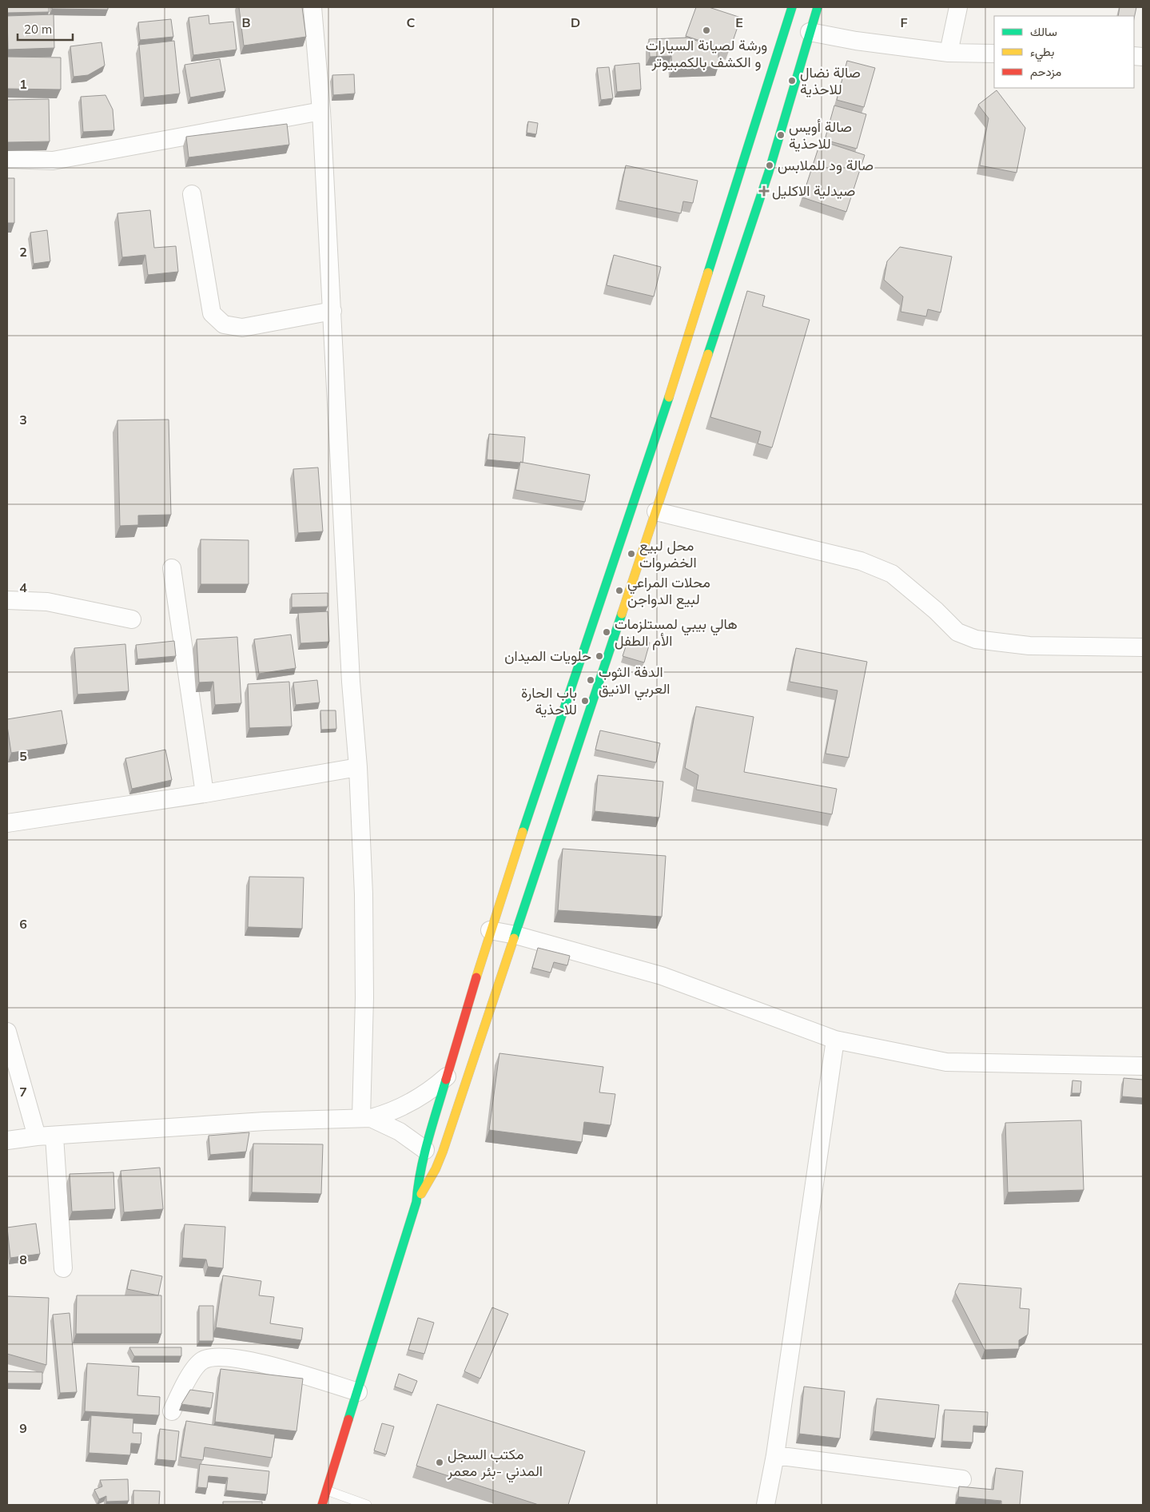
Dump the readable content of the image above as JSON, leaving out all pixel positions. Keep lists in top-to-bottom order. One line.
{"places":{"other":["ورشة لصيانة السيارات و الكشف بالكمبيوتر","صالة نضال للاحذية","صالة أويس للاحذية","صالة ود للملابس","محل لبيع الخضروات","محلات المراعي لبيع الدواجن","هالي بيبي لمستلزمات الأم الطفل","حلويات الميدان","الدفة الثوب العربي الانيق","باب الحارة للاحذية","مكتب السجل المدني -بئر معمر"],"health":["صيدلية الاكليل"]},"legend":["سالك","بطيء","مزدحم"],"scale_bar":"20 m","grid":{"columns":["B","C","D","E","F"],"rows":["1","2","3","4","5","6","7","8","9"]}}
